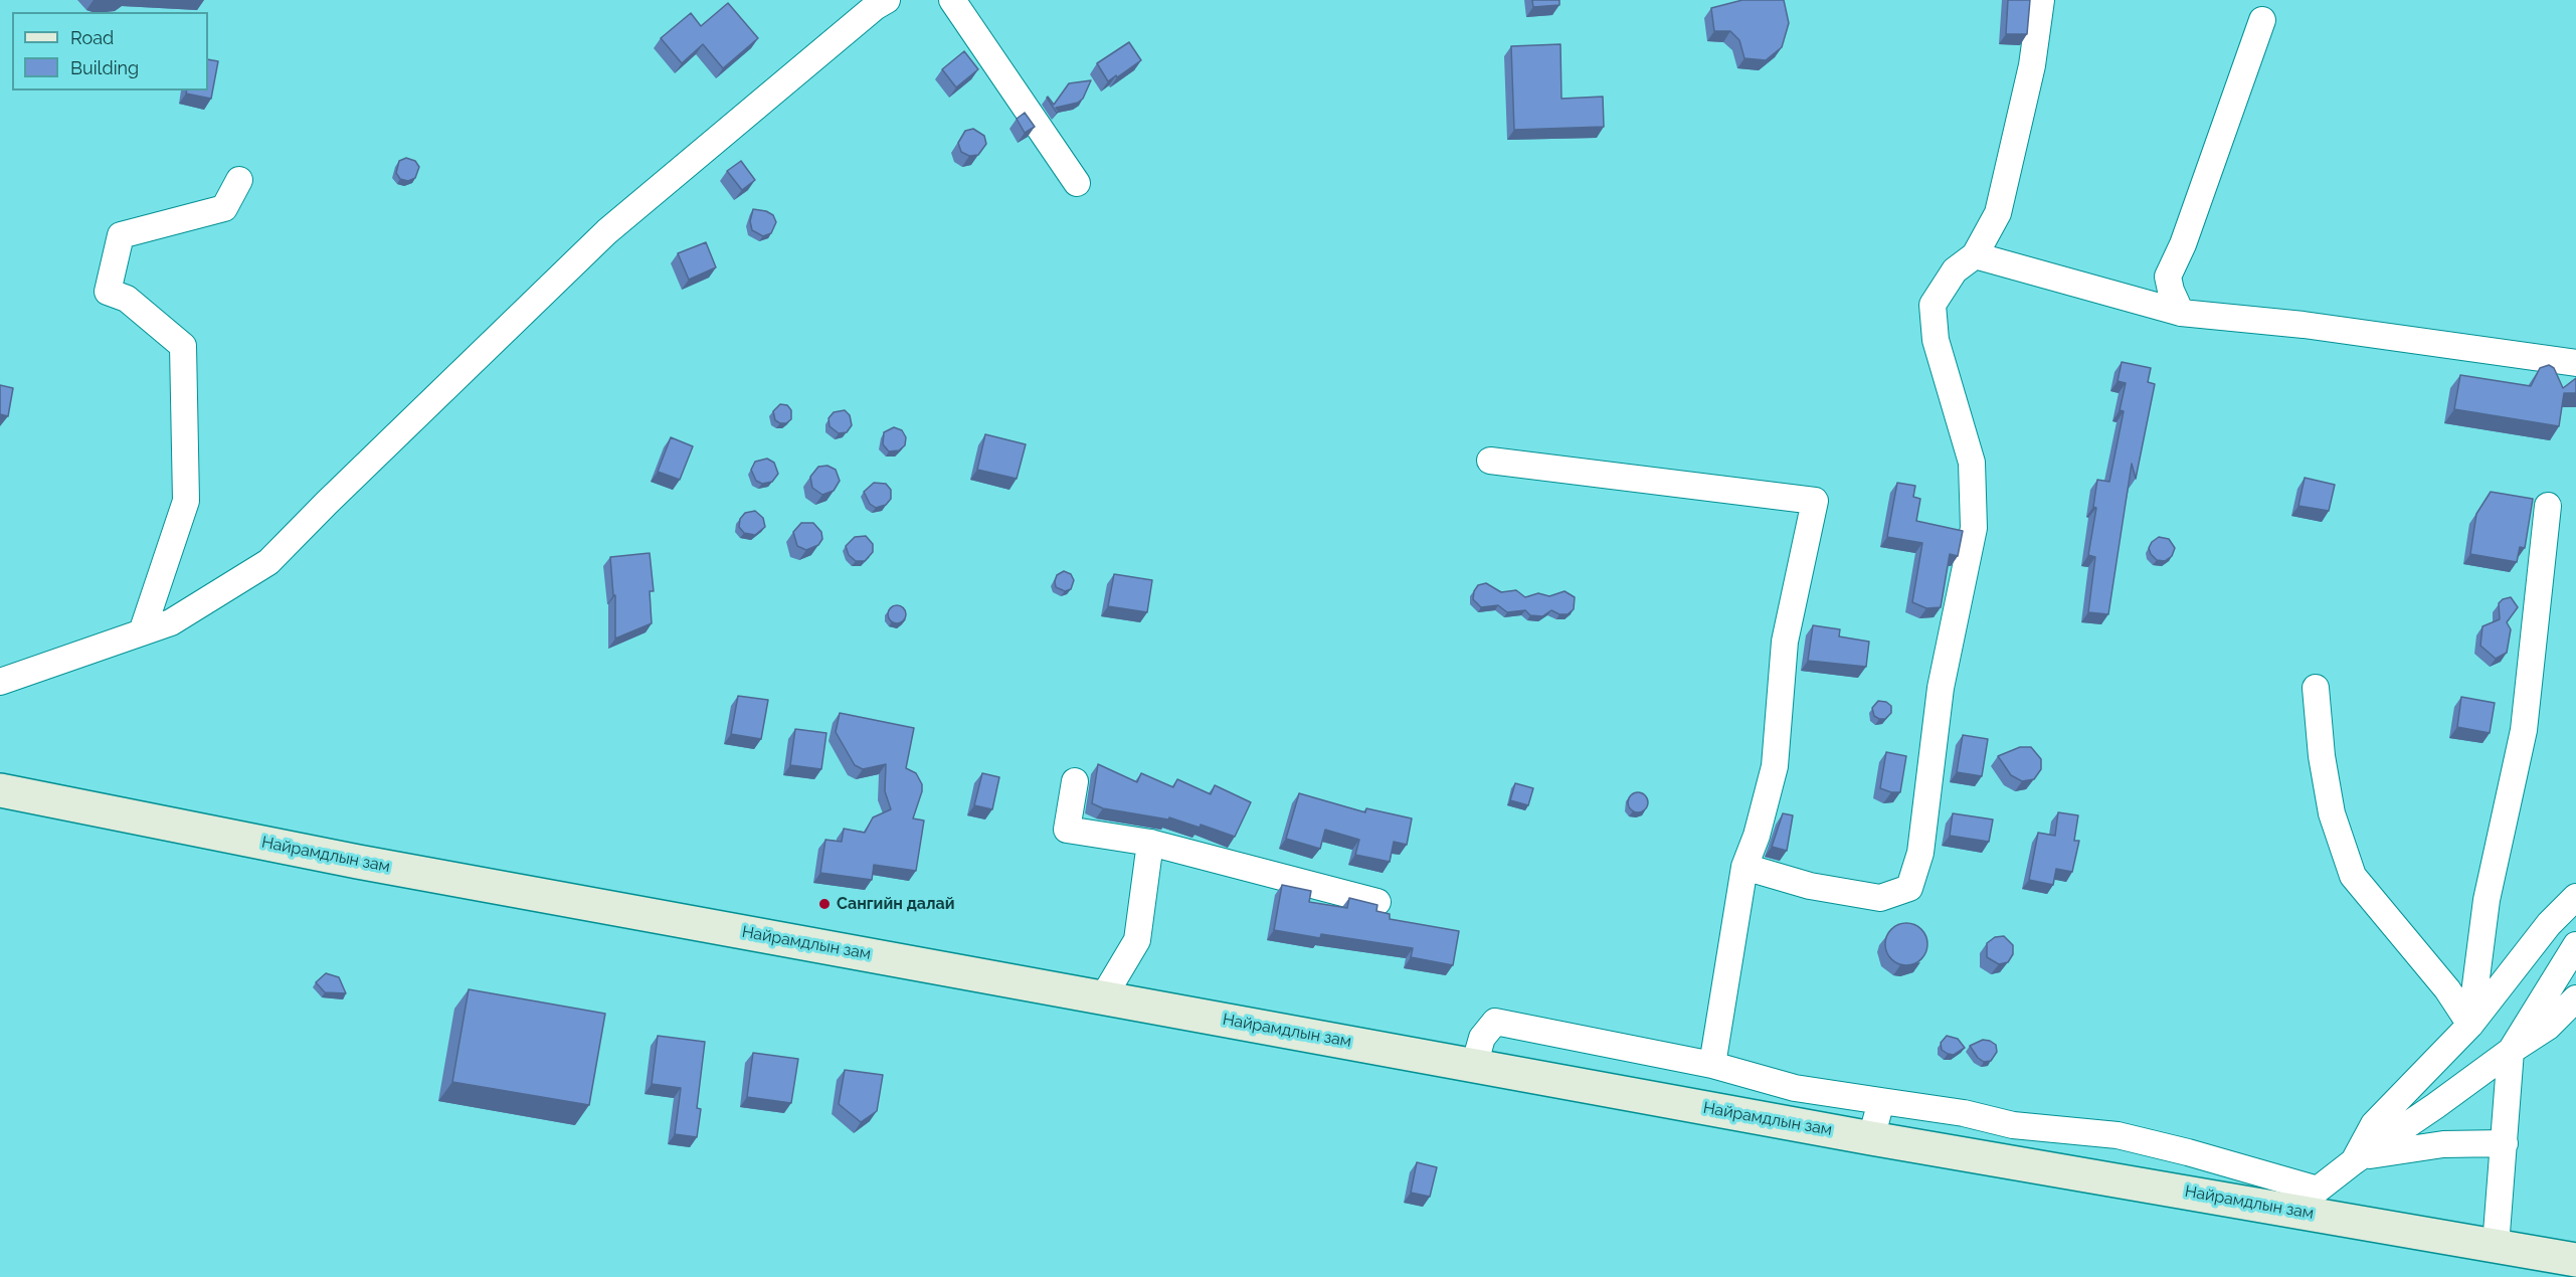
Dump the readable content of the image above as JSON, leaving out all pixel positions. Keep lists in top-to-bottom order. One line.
{"streets":{"main road":["Найрамдлын зам"]},"places":["Сангийн далай"],"legend":["Road","Building"]}
